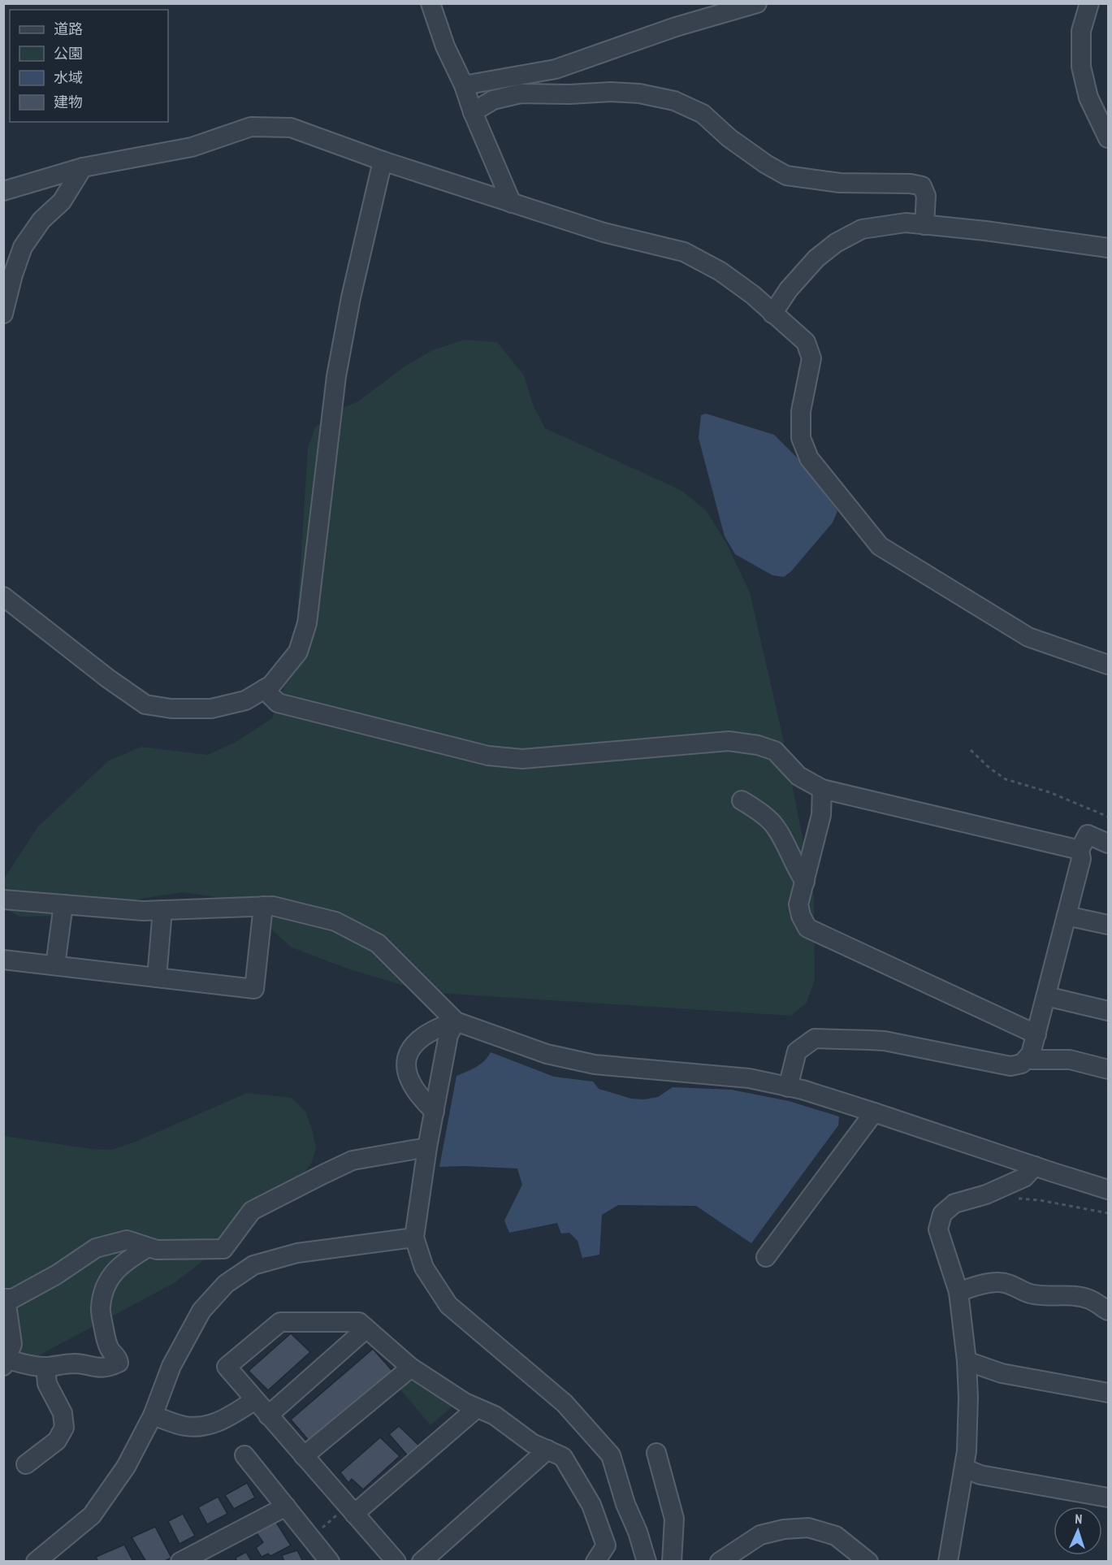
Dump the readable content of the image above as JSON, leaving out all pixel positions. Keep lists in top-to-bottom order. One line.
{"legend":["道路","公園","水域","建物"],"north":"top"}
